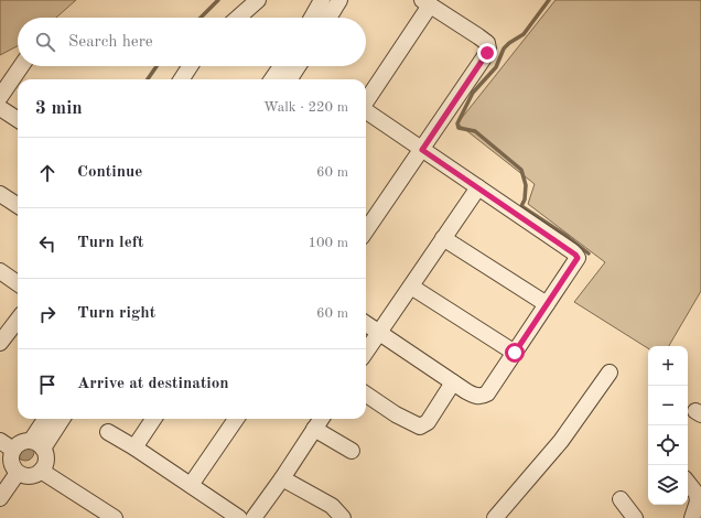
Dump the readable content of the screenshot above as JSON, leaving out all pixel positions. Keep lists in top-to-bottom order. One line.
{"page":{"search":"Search here","heading":["3 min","Walk · 220 m"],"list":[["Continue","60 m"],["Turn left","100 m"],["Turn right","60 m"],"Arrive at destination"],"map_buttons":["+","−"]}}
